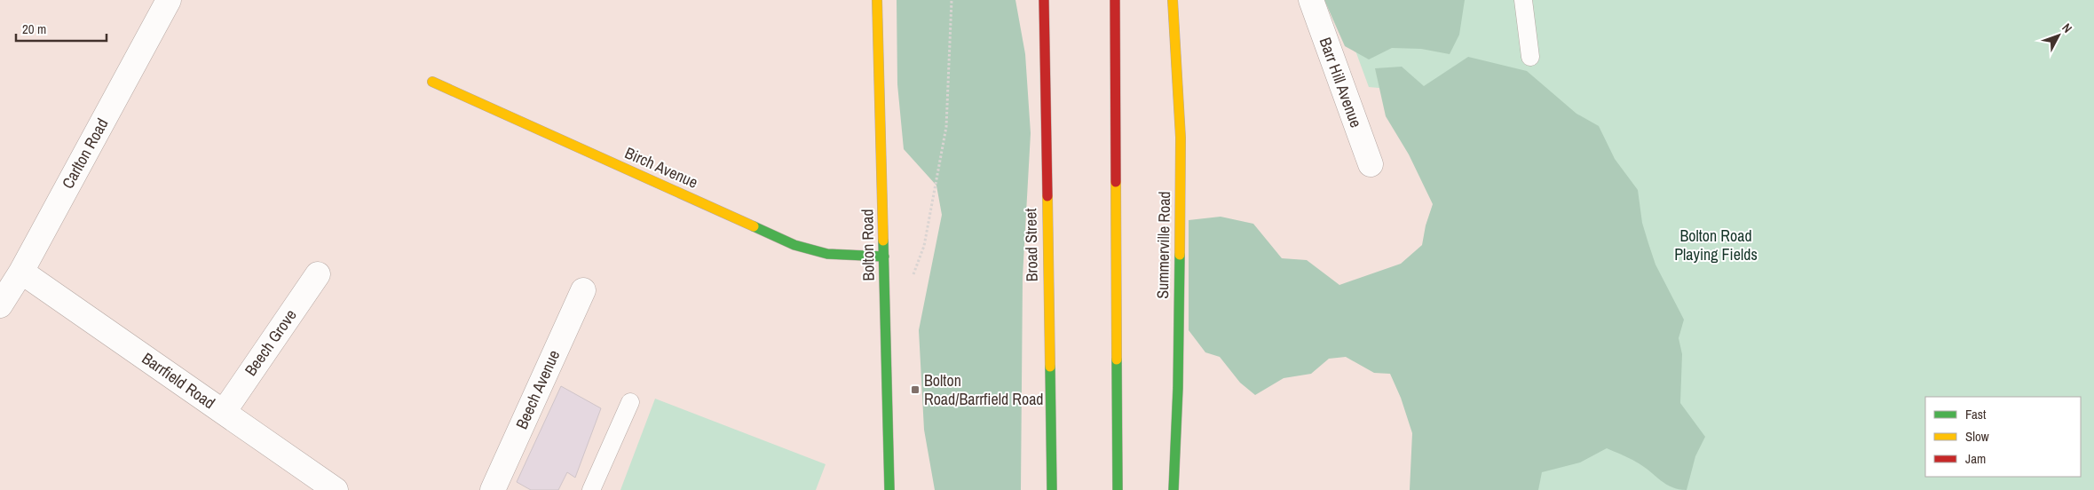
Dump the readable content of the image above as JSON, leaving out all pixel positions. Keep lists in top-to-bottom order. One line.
{"streets":{"main road":["Birch Avenue","Bolton Road","Broad Street","Summerville Road"],"street":["Barr Hill Avenue","Carlton Road","Beech Grove","Barrfield Road","Beech Avenue"]},"crossings":[["Carlton Road","Barrfield Road"],["Birch Avenue","Bolton Road"],["Beech Grove","Barrfield Road"]],"parks":["Bolton Road Playing Fields"],"places":{"transit":["Bolton Road/Barrfield Road"]},"legend":["Fast","Slow","Jam"],"scale_bar":"20 m","north":"top right"}
